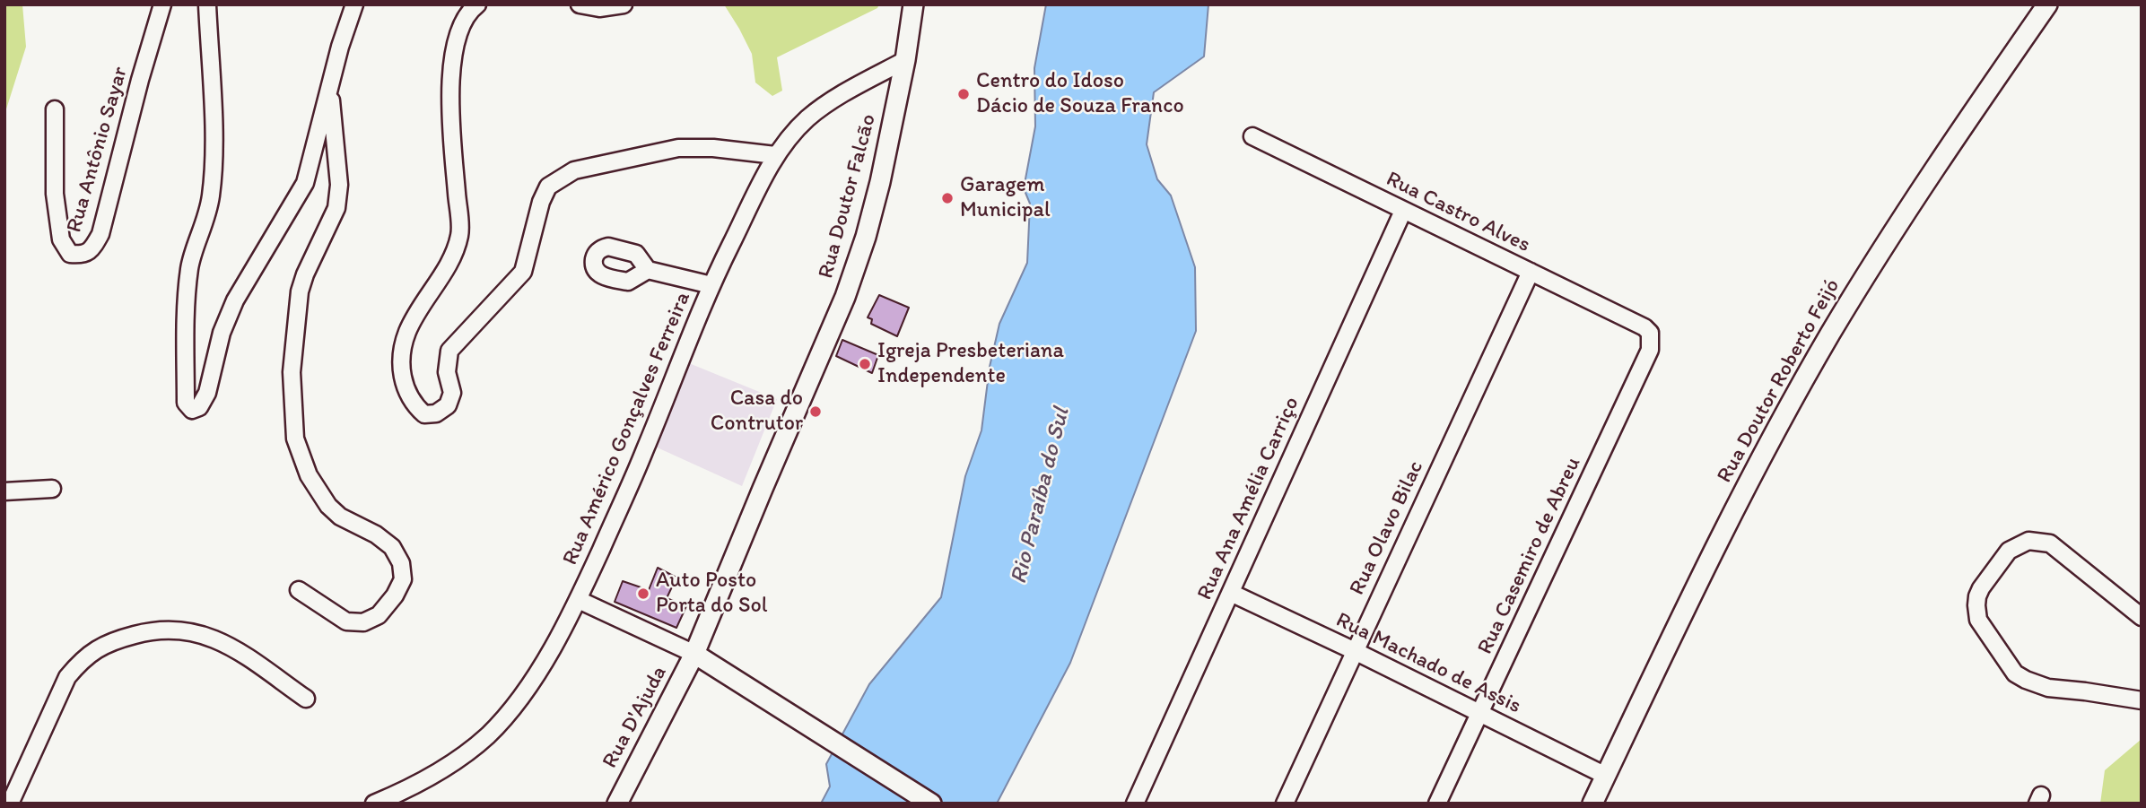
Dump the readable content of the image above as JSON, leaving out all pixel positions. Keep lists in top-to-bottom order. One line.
{"streets":{"main road":["Rua Doutor Falcão","Rua Doutor Roberto Feijó","Rua D'Ajuda"],"street":["Rua Antônio Sayar","Rua Castro Alves","Rua Américo Gonçalves Ferreira","Rua Ana Amélia Carriço","Rua Olavo Bilac","Rua Casemiro de Abreu","Rua Machado de Assis"]},"crossings":[["Rua Doutor Falcão","Rua Américo Gonçalves Ferreira"],["Rua Doutor Falcão","Rua D'Ajuda"],["Rua Castro Alves","Rua Ana Amélia Carriço"],["Rua Castro Alves","Rua Olavo Bilac"],["Rua Castro Alves","Rua Casemiro de Abreu"],["Rua Doutor Roberto Feijó","Rua Machado de Assis"],["Rua Ana Amélia Carriço","Rua Machado de Assis"],["Rua Olavo Bilac","Rua Machado de Assis"],["Rua Casemiro de Abreu","Rua Machado de Assis"]],"water":["Rio Paraíba do Sul"],"places":["Centro do Idoso Dácio de Souza Franco","Garagem Municipal","Igreja Presbeteriana Independente","Casa do Contrutor","Auto Posto Porta do Sol"]}
